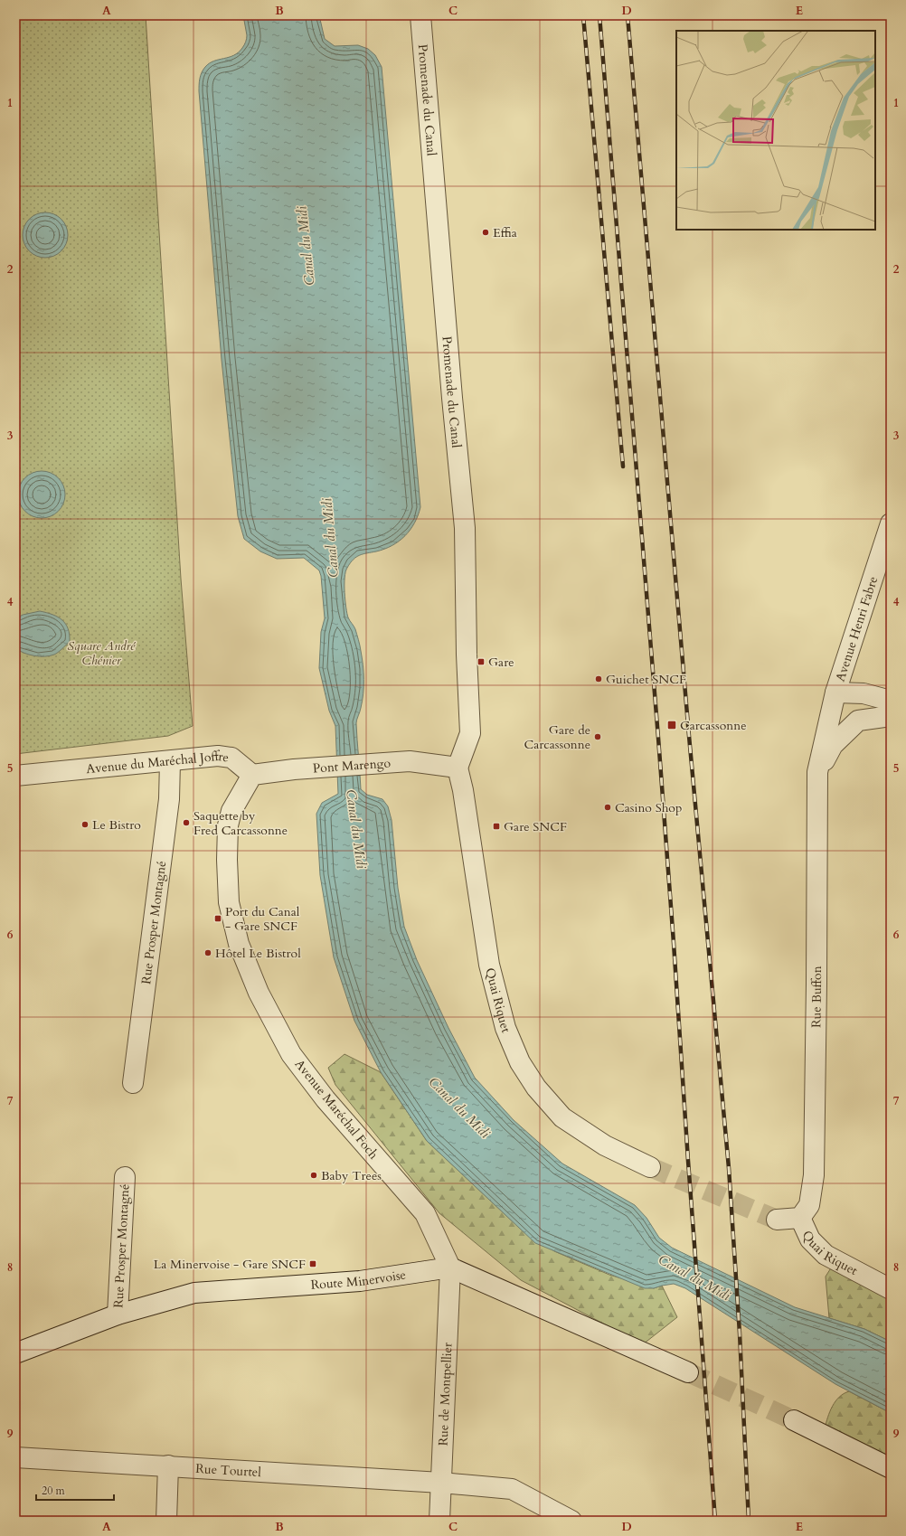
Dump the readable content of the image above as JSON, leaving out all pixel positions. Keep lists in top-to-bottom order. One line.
{"streets":{"street":["Promenade du Canal","Avenue Henri Fabre","Avenue du Maréchal Joffre","Pont Marengo","Rue Prosper Montagné","Rue Buffon","Quai Riquet","Avenue Maréchal Foch","Route Minervoise","Rue de Montpellier","Rue Tourtel"]},"crossings":[["Promenade du Canal","Pont Marengo"],["Promenade du Canal","Quai Riquet"],["Avenue Henri Fabre","Rue Buffon"],["Avenue du Maréchal Joffre","Pont Marengo"],["Avenue du Maréchal Joffre","Rue Prosper Montagné"],["Avenue du Maréchal Joffre","Avenue Maréchal Foch"],["Pont Marengo","Quai Riquet"],["Pont Marengo","Avenue Maréchal Foch"],["Rue Prosper Montagné","Route Minervoise"],["Rue Buffon","Quai Riquet"],["Avenue Maréchal Foch","Route Minervoise"],["Avenue Maréchal Foch","Rue de Montpellier"],["Route Minervoise","Rue de Montpellier"],["Rue de Montpellier","Rue Tourtel"]],"water":["Canal du Midi"],"parks":["Square André Chénier"],"places":{"other":["Effia","Guichet SNCF","Gare de Carcassonne","Casino Shop","Saquette by Fred Carcassonne","Le Bistro","Hôtel Le Bistrol","Baby Trees"],"transit":["Gare","Carcassonne","Gare SNCF","Port du Canal - Gare SNCF","La Minervoise - Gare SNCF"]},"scale_bar":"20 m","grid":{"columns":["A","B","C","D","E"],"rows":["1","2","3","4","5","6","7","8","9"]}}
